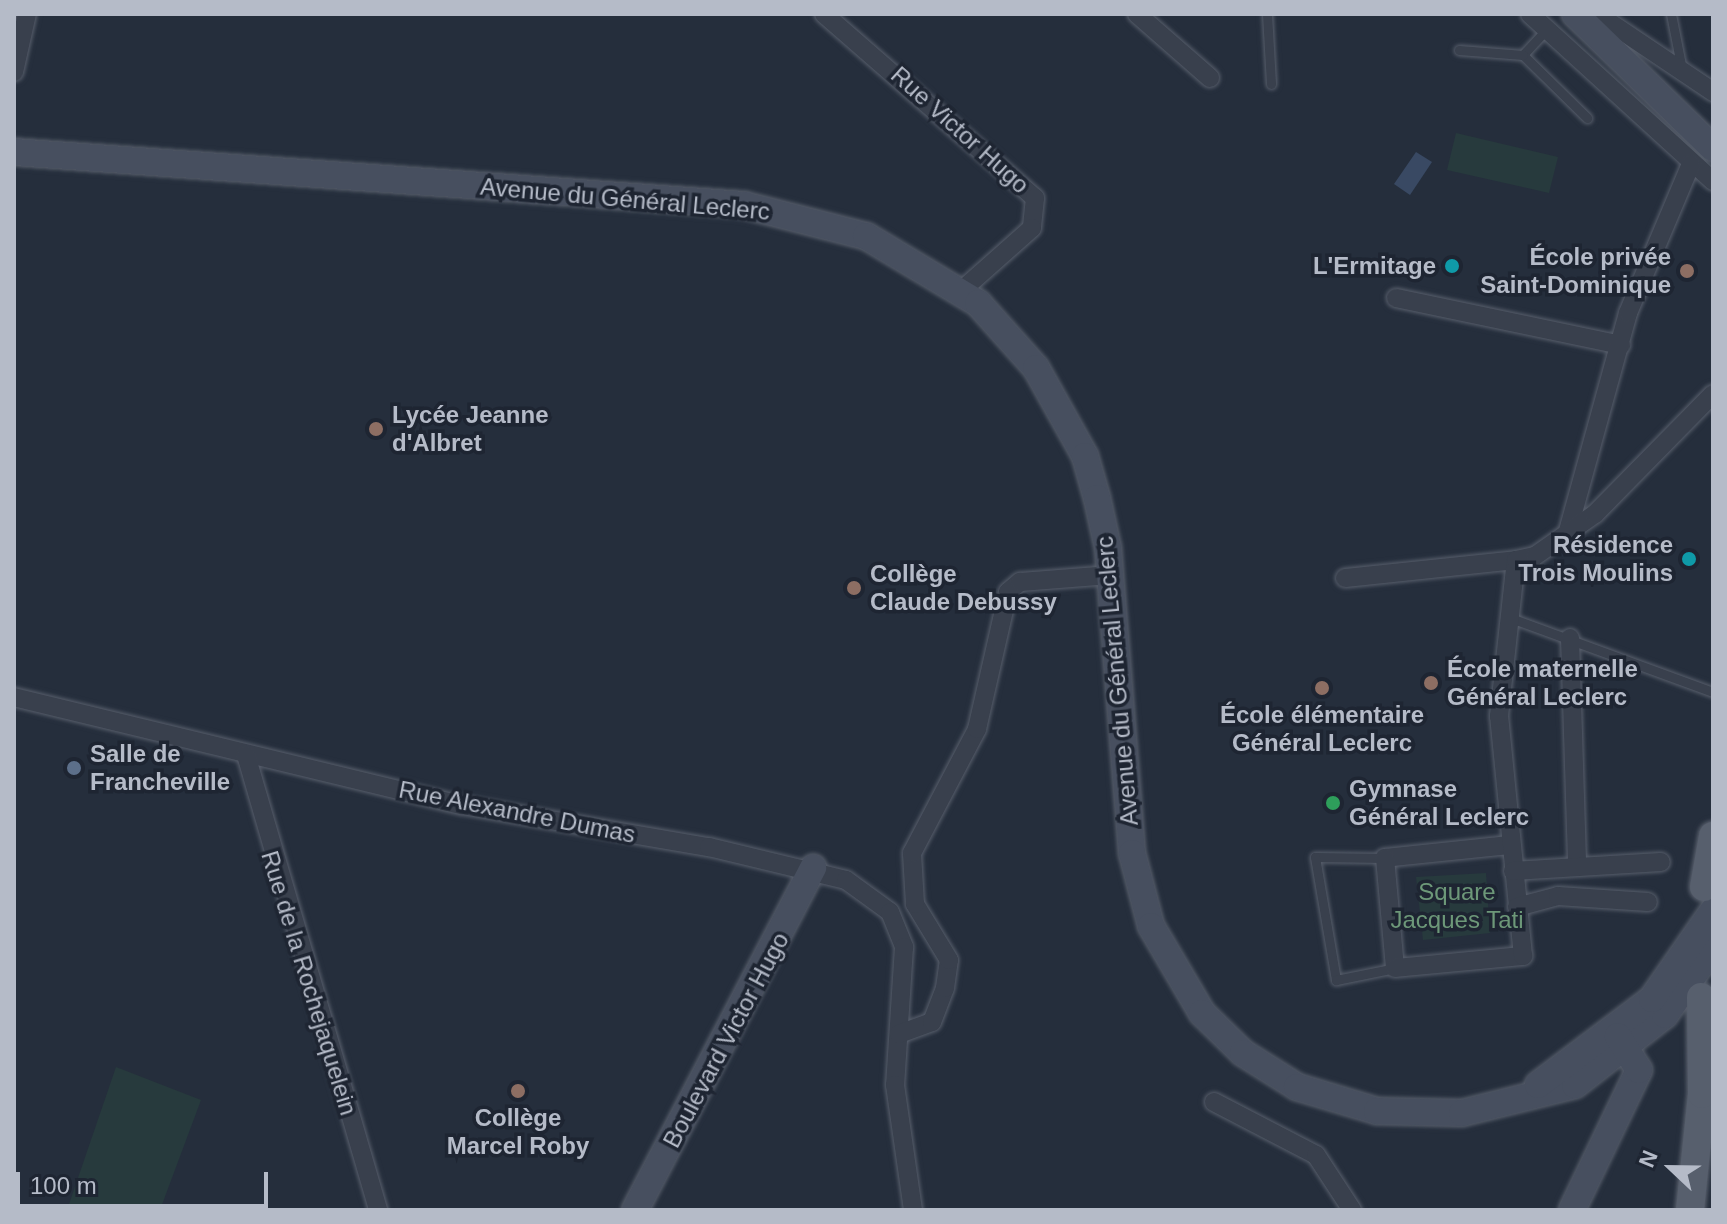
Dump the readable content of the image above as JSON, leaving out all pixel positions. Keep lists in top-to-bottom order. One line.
{"streets":{"main road":["Avenue du Général Leclerc","Boulevard Victor Hugo"],"street":["Rue Victor Hugo","Rue Alexandre Dumas","Rue de la Rochejaquelein"]},"crossings":[["Rue Victor Hugo","Avenue du Général Leclerc"],["Rue Alexandre Dumas","Rue de la Rochejaquelein"],["Rue Alexandre Dumas","Boulevard Victor Hugo"]],"parks":["Square Jacques Tati"],"places":["L'Ermitage","École privée Saint-Dominique","Lycée Jeanne d'Albret","Résidence Trois Moulins","Collège Claude Debussy","École maternelle Général Leclerc","École élémentaire Général Leclerc","Salle de Francheville","Gymnase Général Leclerc","Collège Marcel Roby"],"scale_bar":"100 m","north":"left"}
